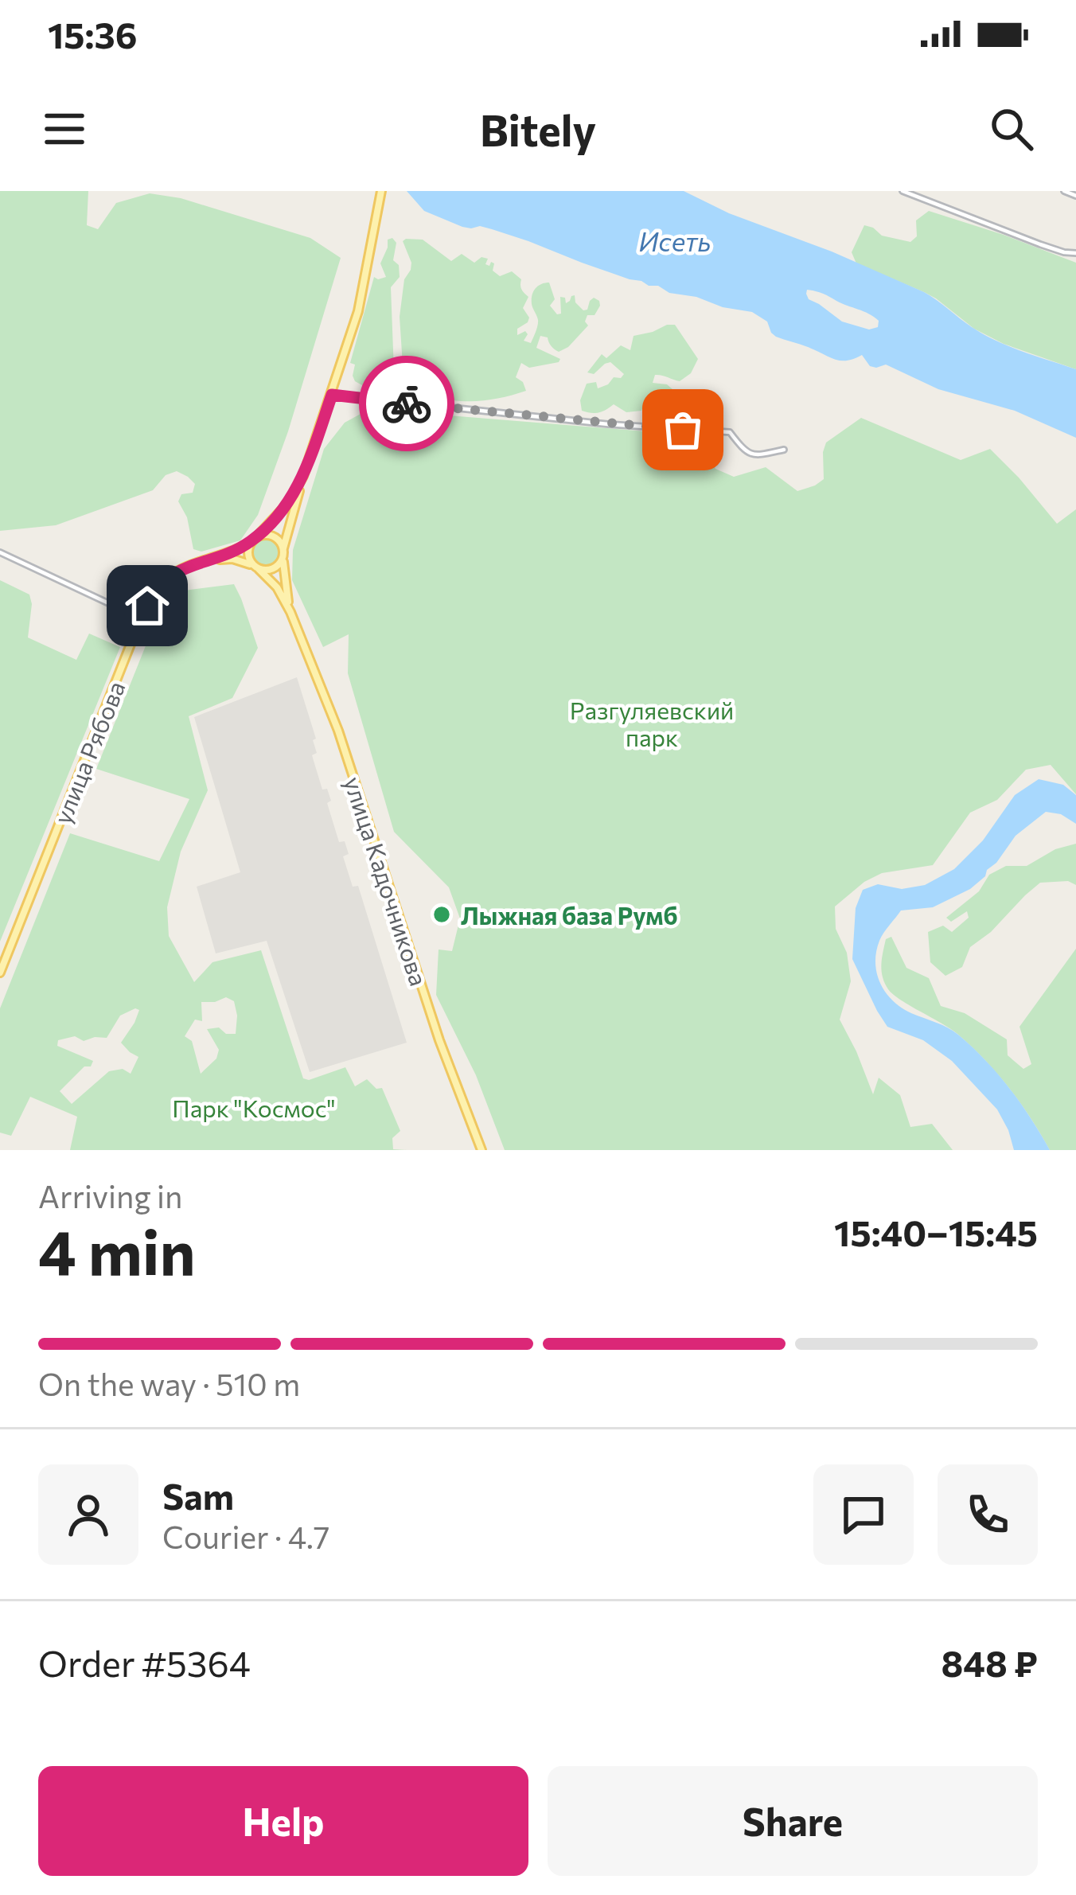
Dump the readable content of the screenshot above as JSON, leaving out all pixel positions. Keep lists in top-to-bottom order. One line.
{"streets":{"main road":["улица Рябова","улица Кадочникова"]},"water":["Исеть"],"parks":["Разгуляевский парк","Парк \"Космос\""],"places":["Лыжная база Румб"],"page":{"status":"15:36","header":"Bitely","heading":["4 min","Arriving in","15:40–15:45"],"panel":["Sam","Courier · 4.7","Order #5364","848 ₽"],"bar":"On the way · 510 m","buttons":["Help","Share"]}}
